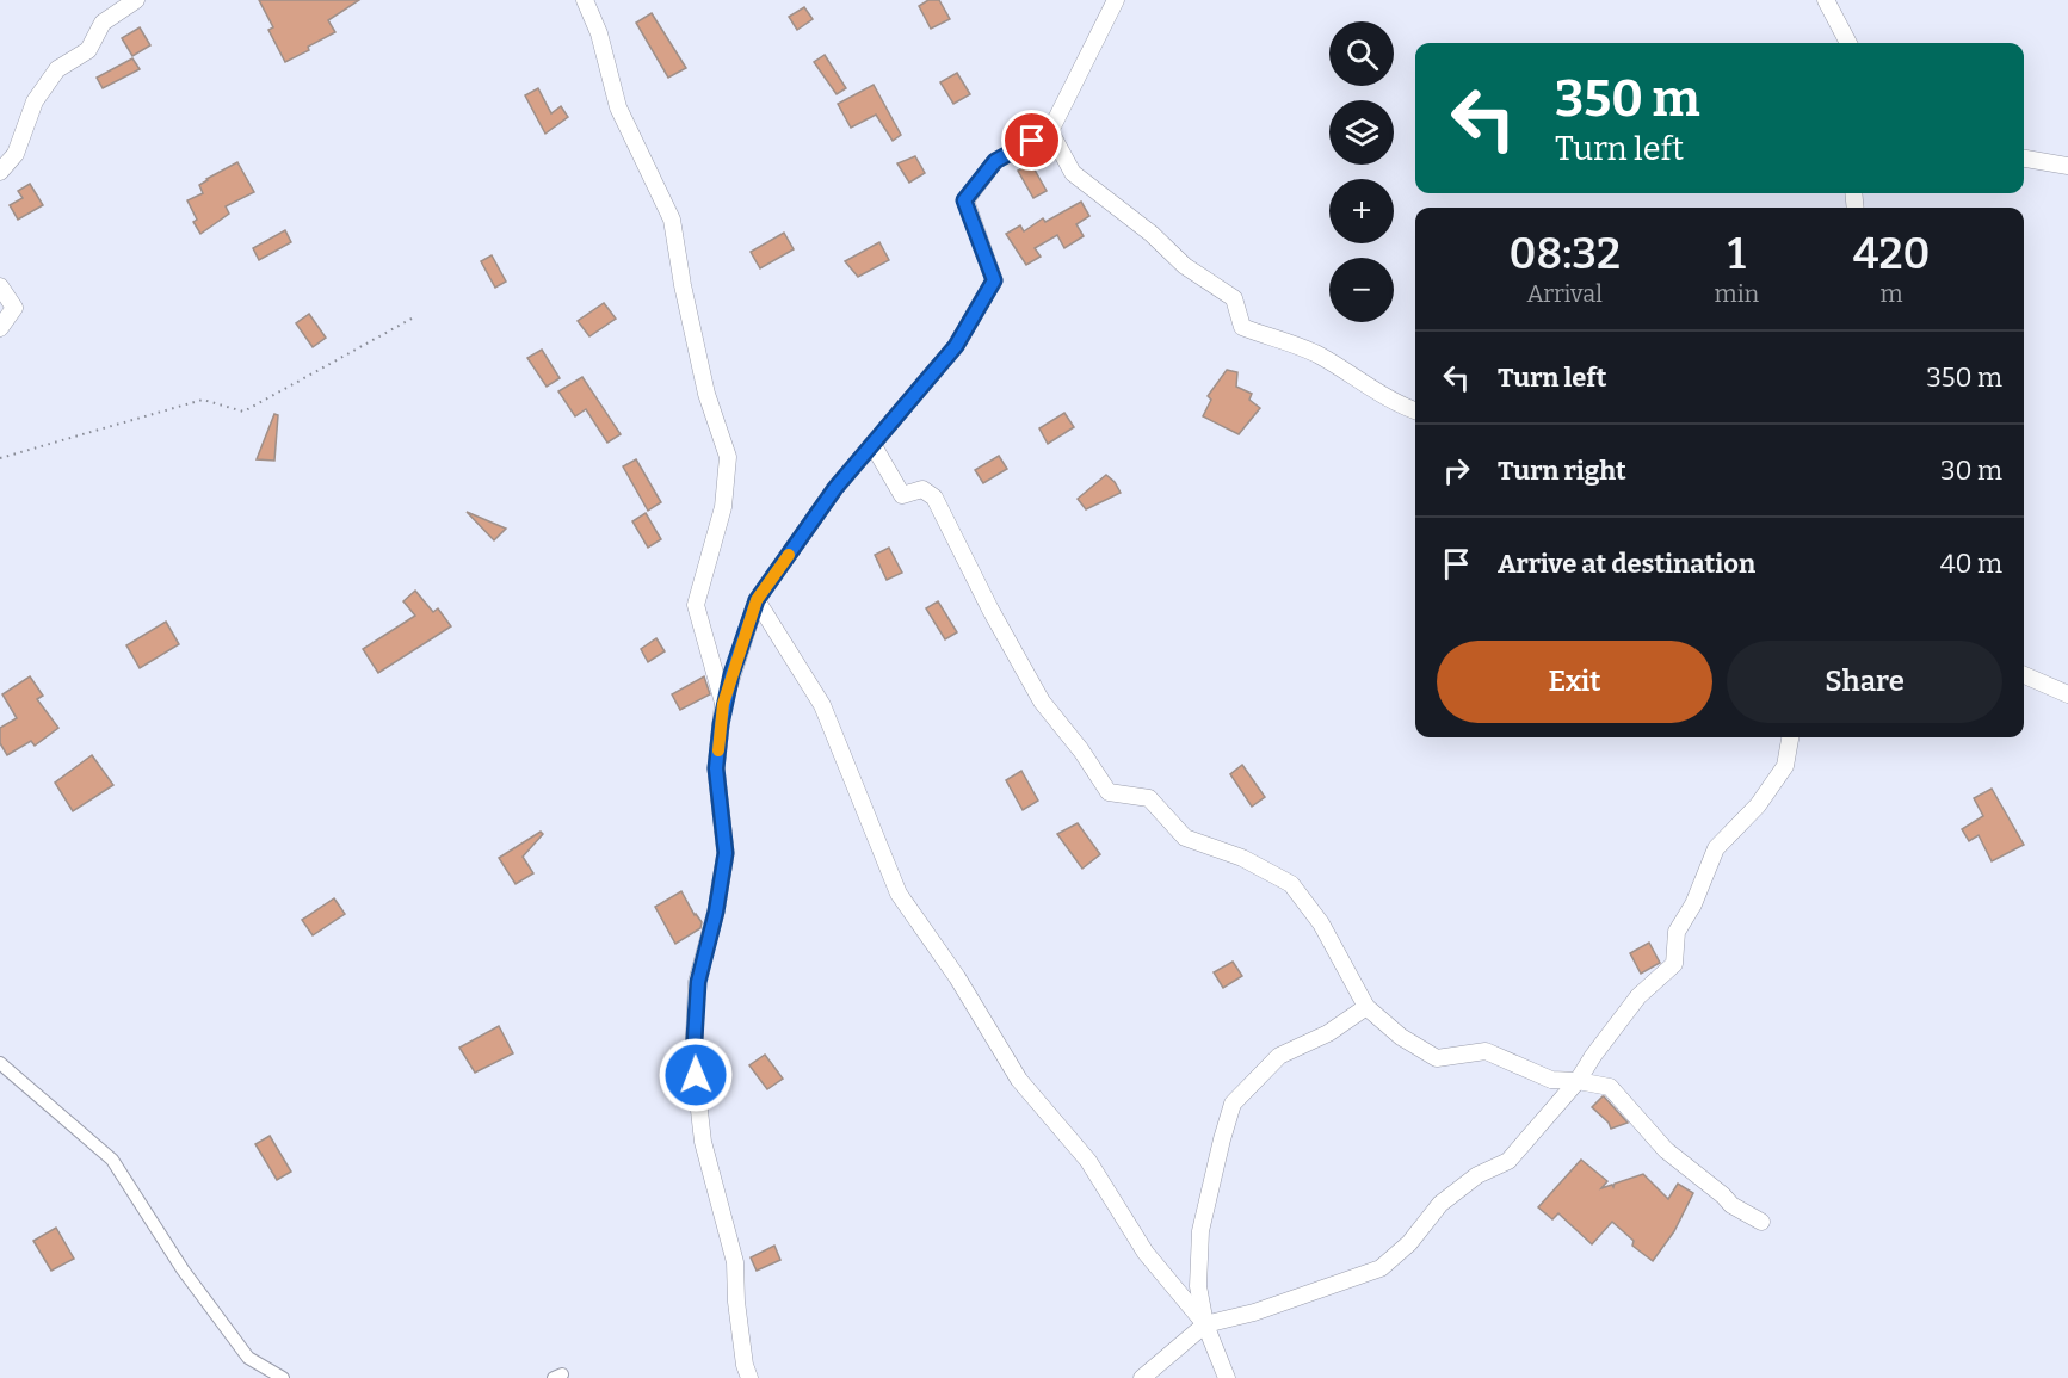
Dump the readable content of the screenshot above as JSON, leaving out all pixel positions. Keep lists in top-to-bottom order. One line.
{"page":{"map_buttons":["+","−"],"turn":["350 m","Turn left"],"eta":["08:32","Arrival","1","min","420","m"],"list":[{"name":"Turn left","value":"350 m"},{"name":"Turn right","value":"30 m"},{"name":"Arrive at destination","value":"40 m"}],"buttons":["Exit","Share"]}}
